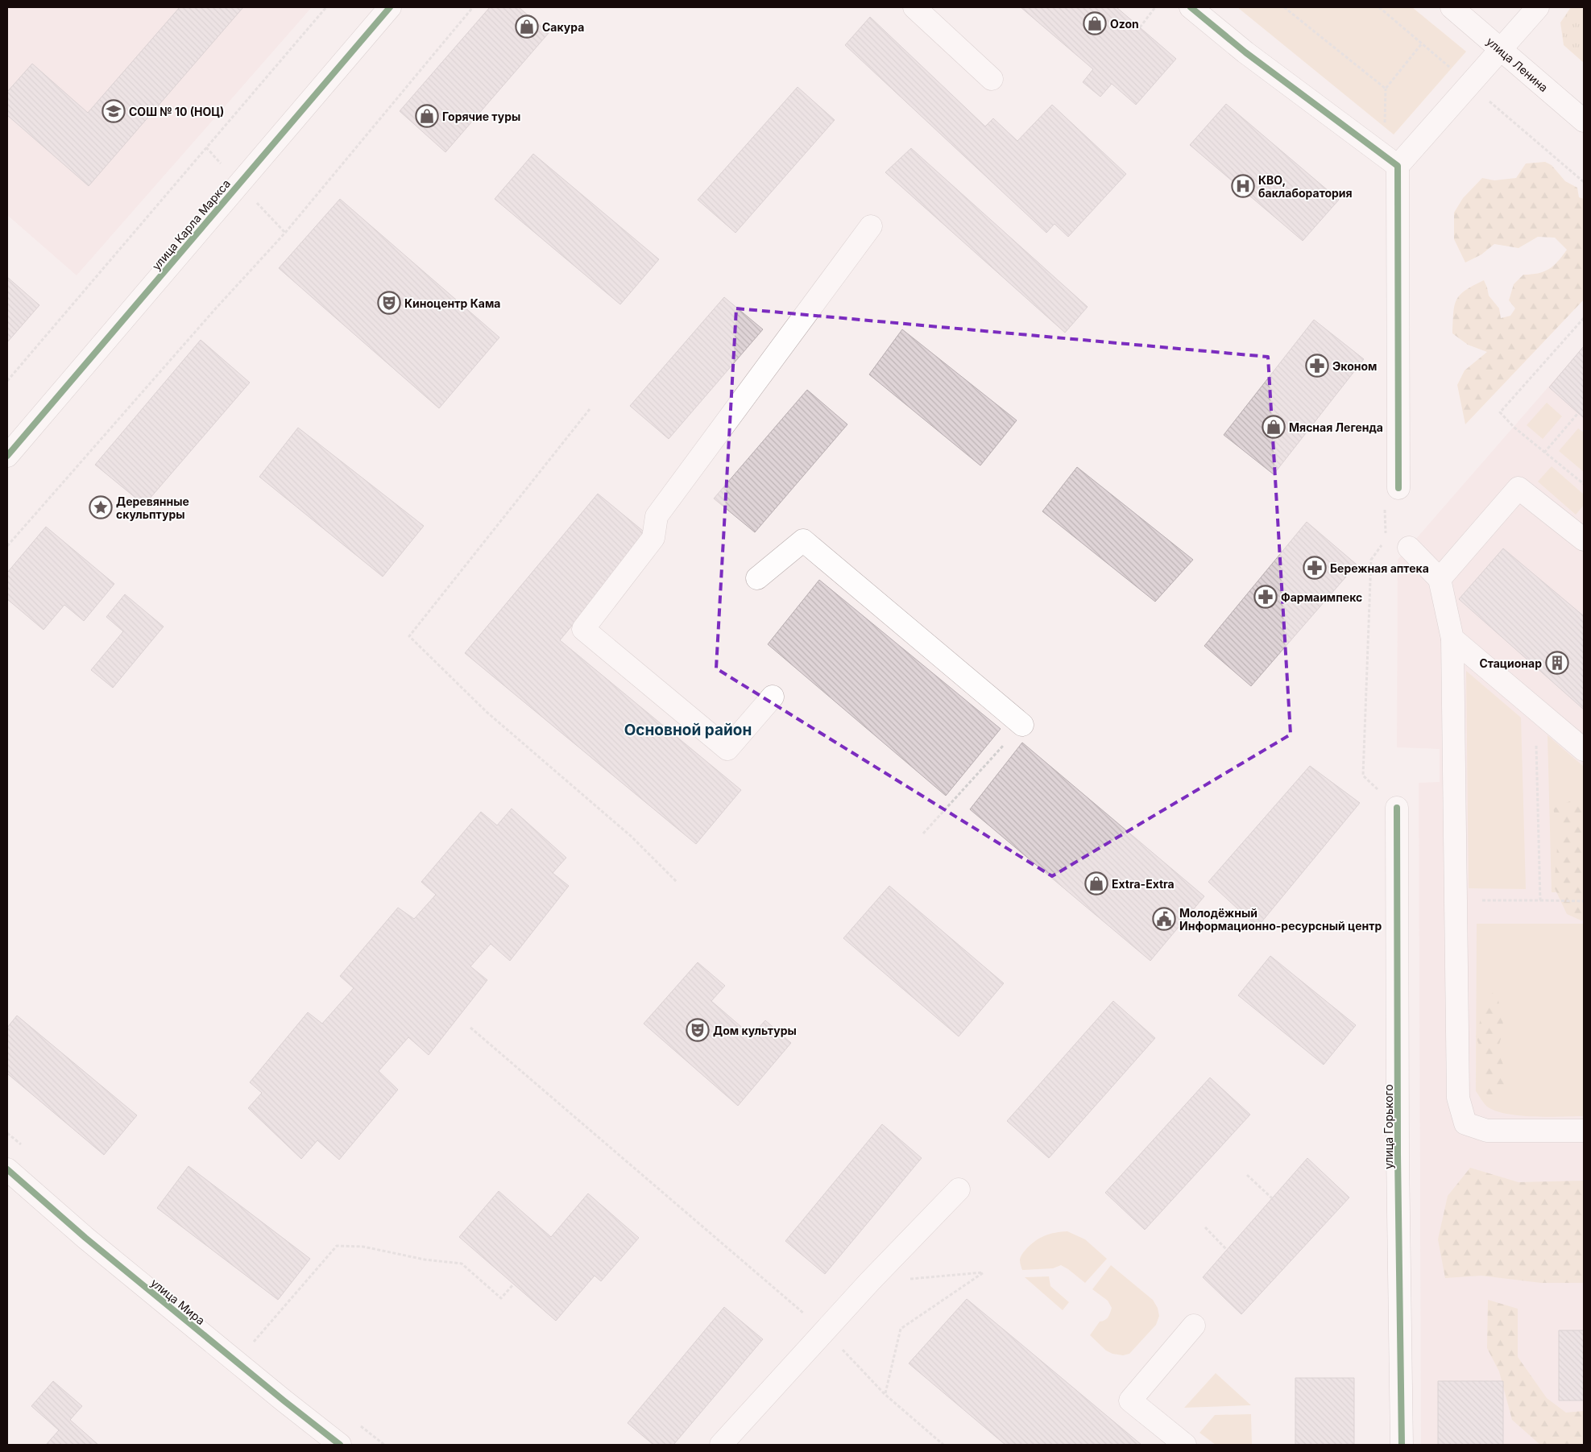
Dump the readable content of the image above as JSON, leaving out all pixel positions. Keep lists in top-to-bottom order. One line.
{"streets":{"street":["улица Ленина","улица Карла Маркса","улица Горького","улица Мира"]},"districts":["Основной район"],"places":{"shop":["Ozon","Сакура","Горячие туры","Мясная Легенда","Extra-Extra"],"school or university":["СОШ № 10 (НОЦ)"],"hospital":["КВО, баклаборатория"],"theatre":["Киноцентр Кама","Дом культуры"],"pharmacy":["Эконом","Бережная аптека","Фармаимпекс"],"place":["Деревянные скульптуры"],"building":["Стационар"],"public building":["Молодёжный Информационно-ресурсный центр"]}}
